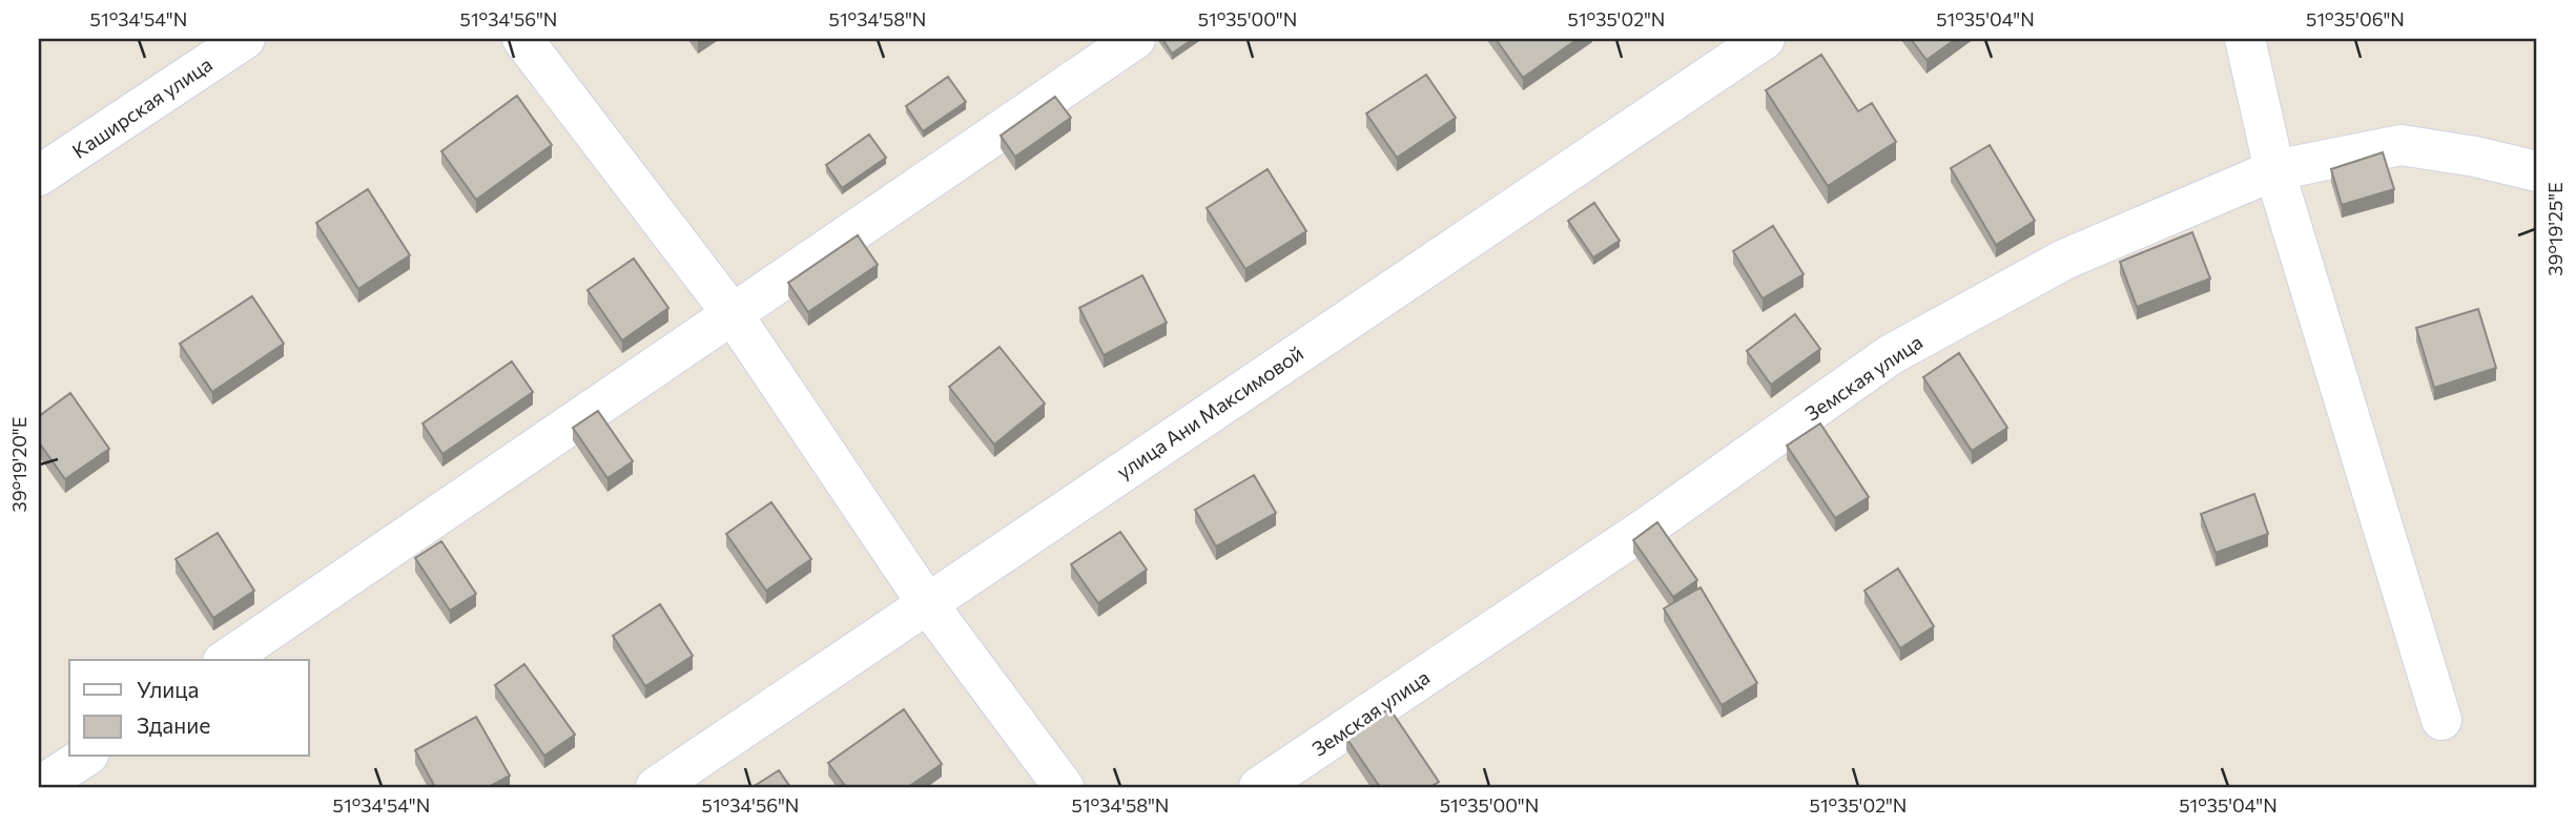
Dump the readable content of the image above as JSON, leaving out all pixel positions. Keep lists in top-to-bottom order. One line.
{"streets":{"street":["Каширская улица","Земская улица","улица Ани Максимовой"]},"legend":["Улица","Здание"],"coordinates":["51°34'54\"N","51°34'56\"N","51°34'58\"N","51°35'00\"N","51°35'02\"N","51°35'04\"N","51°35'06\"N","39°19'25\"E","39°19'20\"E"]}
